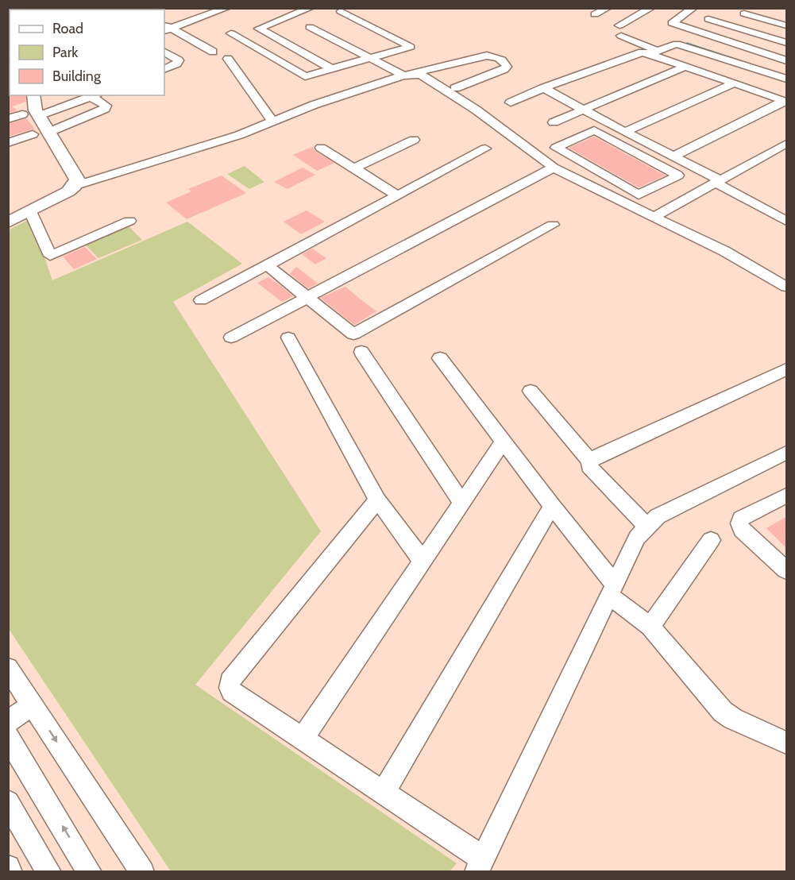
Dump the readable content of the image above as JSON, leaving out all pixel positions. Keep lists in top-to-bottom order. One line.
{"legend":["Road","Park","Building"]}
